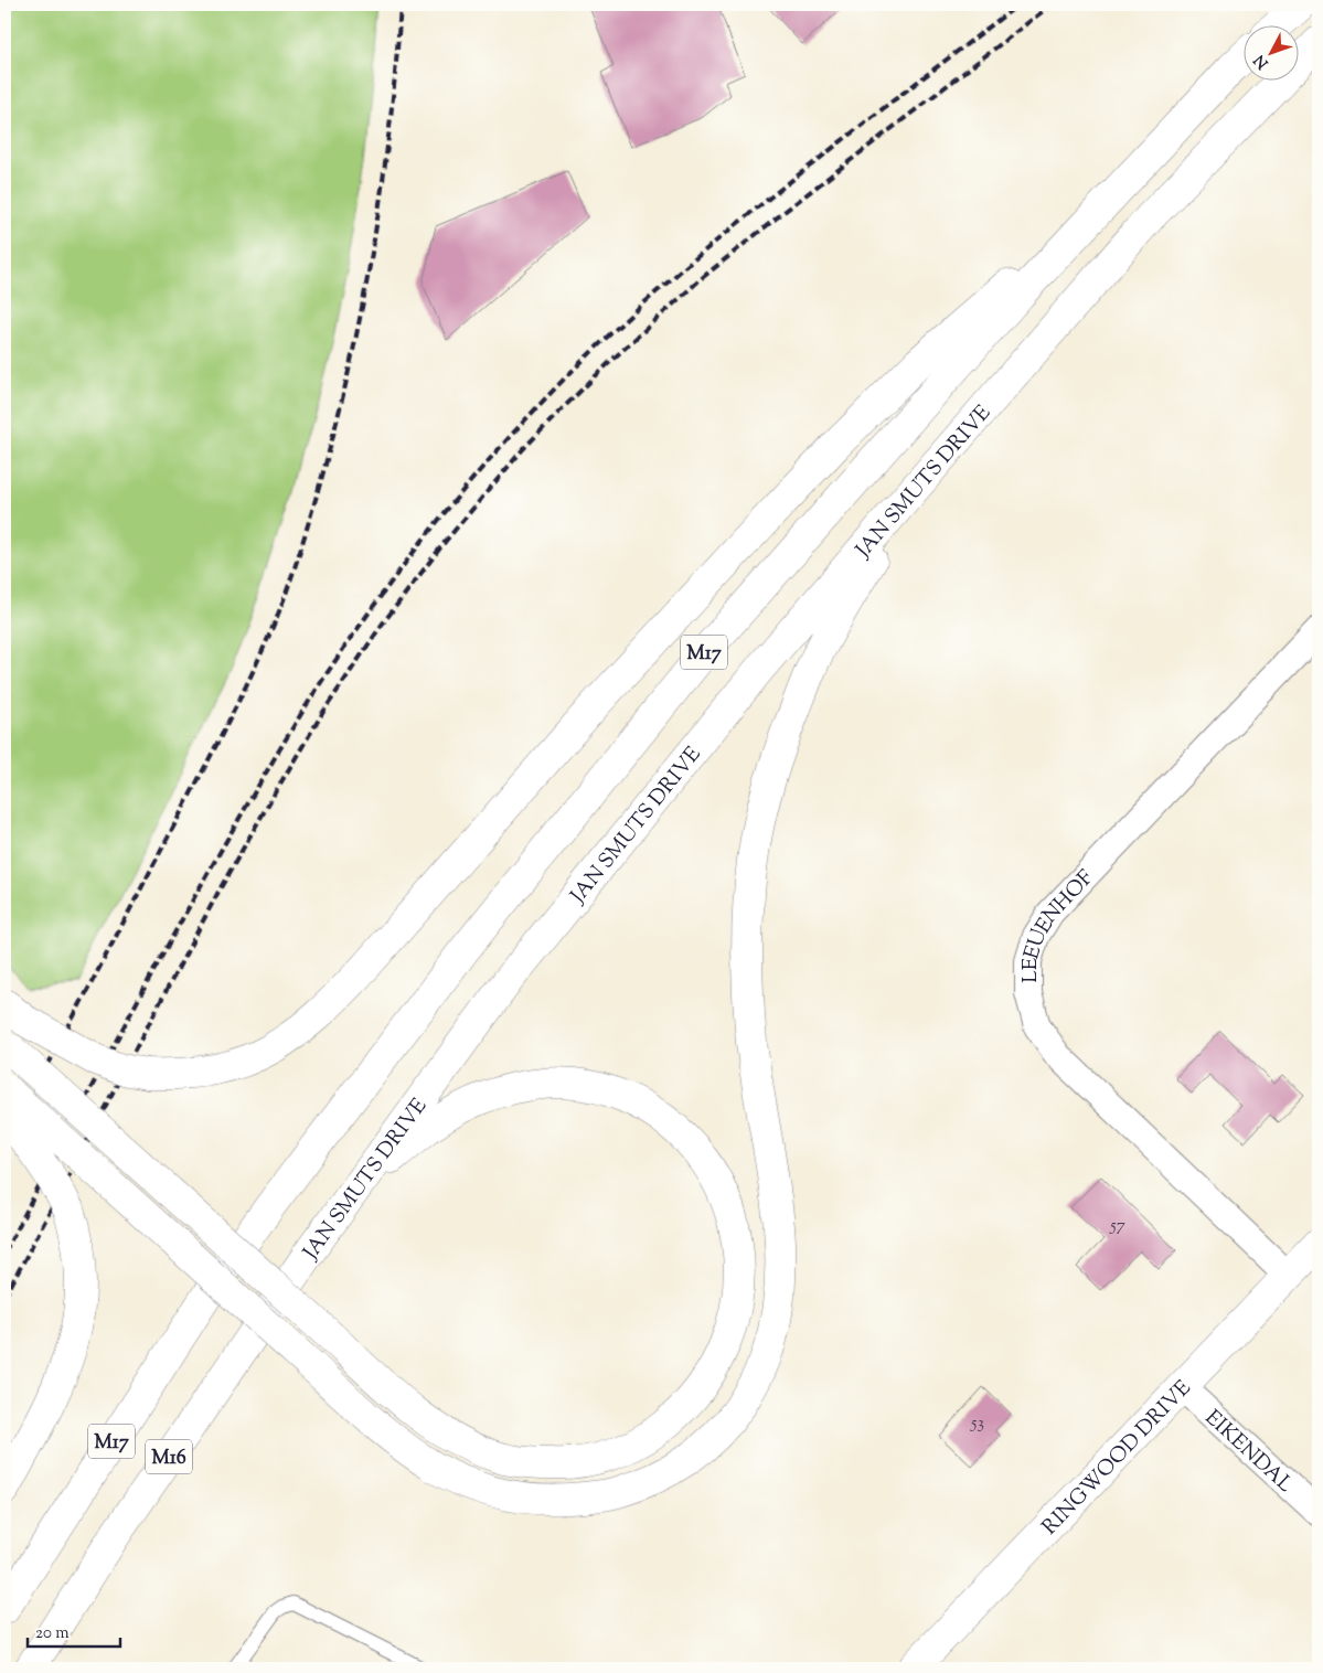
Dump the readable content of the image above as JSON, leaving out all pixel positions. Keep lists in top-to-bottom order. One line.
{"streets":{"main road":["JAN SMUTS DRIVE","M17","M16","RINGWOOD DRIVE"],"street":["LEEUENHOF","EIKENDAL"]},"crossings":[["LEEUENHOF","RINGWOOD DRIVE"],["EIKENDAL","RINGWOOD DRIVE"]],"house_numbers":["57","53"],"scale_bar":"20 m","north":"bottom left"}
